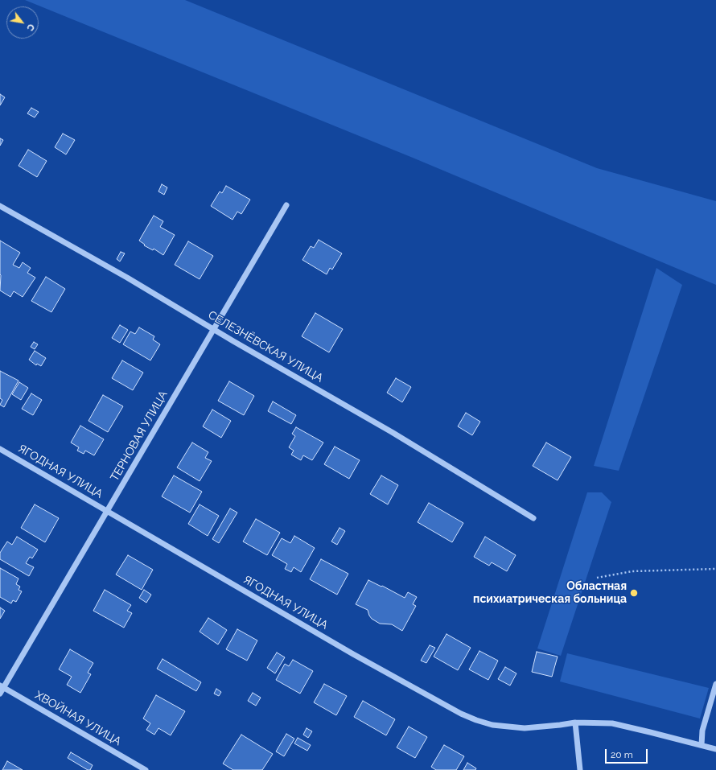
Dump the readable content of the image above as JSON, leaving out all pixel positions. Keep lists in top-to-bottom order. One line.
{"streets":{"street":["СЕЛЕЗНЁВСКАЯ УЛИЦА","ТЕРНОВАЯ УЛИЦА","ЯГОДНАЯ УЛИЦА","ХВОЙНАЯ УЛИЦА"]},"crossings":[["СЕЛЕЗНЁВСКАЯ УЛИЦА","ТЕРНОВАЯ УЛИЦА"],["ТЕРНОВАЯ УЛИЦА","ЯГОДНАЯ УЛИЦА"],["ТЕРНОВАЯ УЛИЦА","ХВОЙНАЯ УЛИЦА"]],"places":["Областная психиатрическая больница"],"scale_bar":"20 m","north":"bottom right"}
